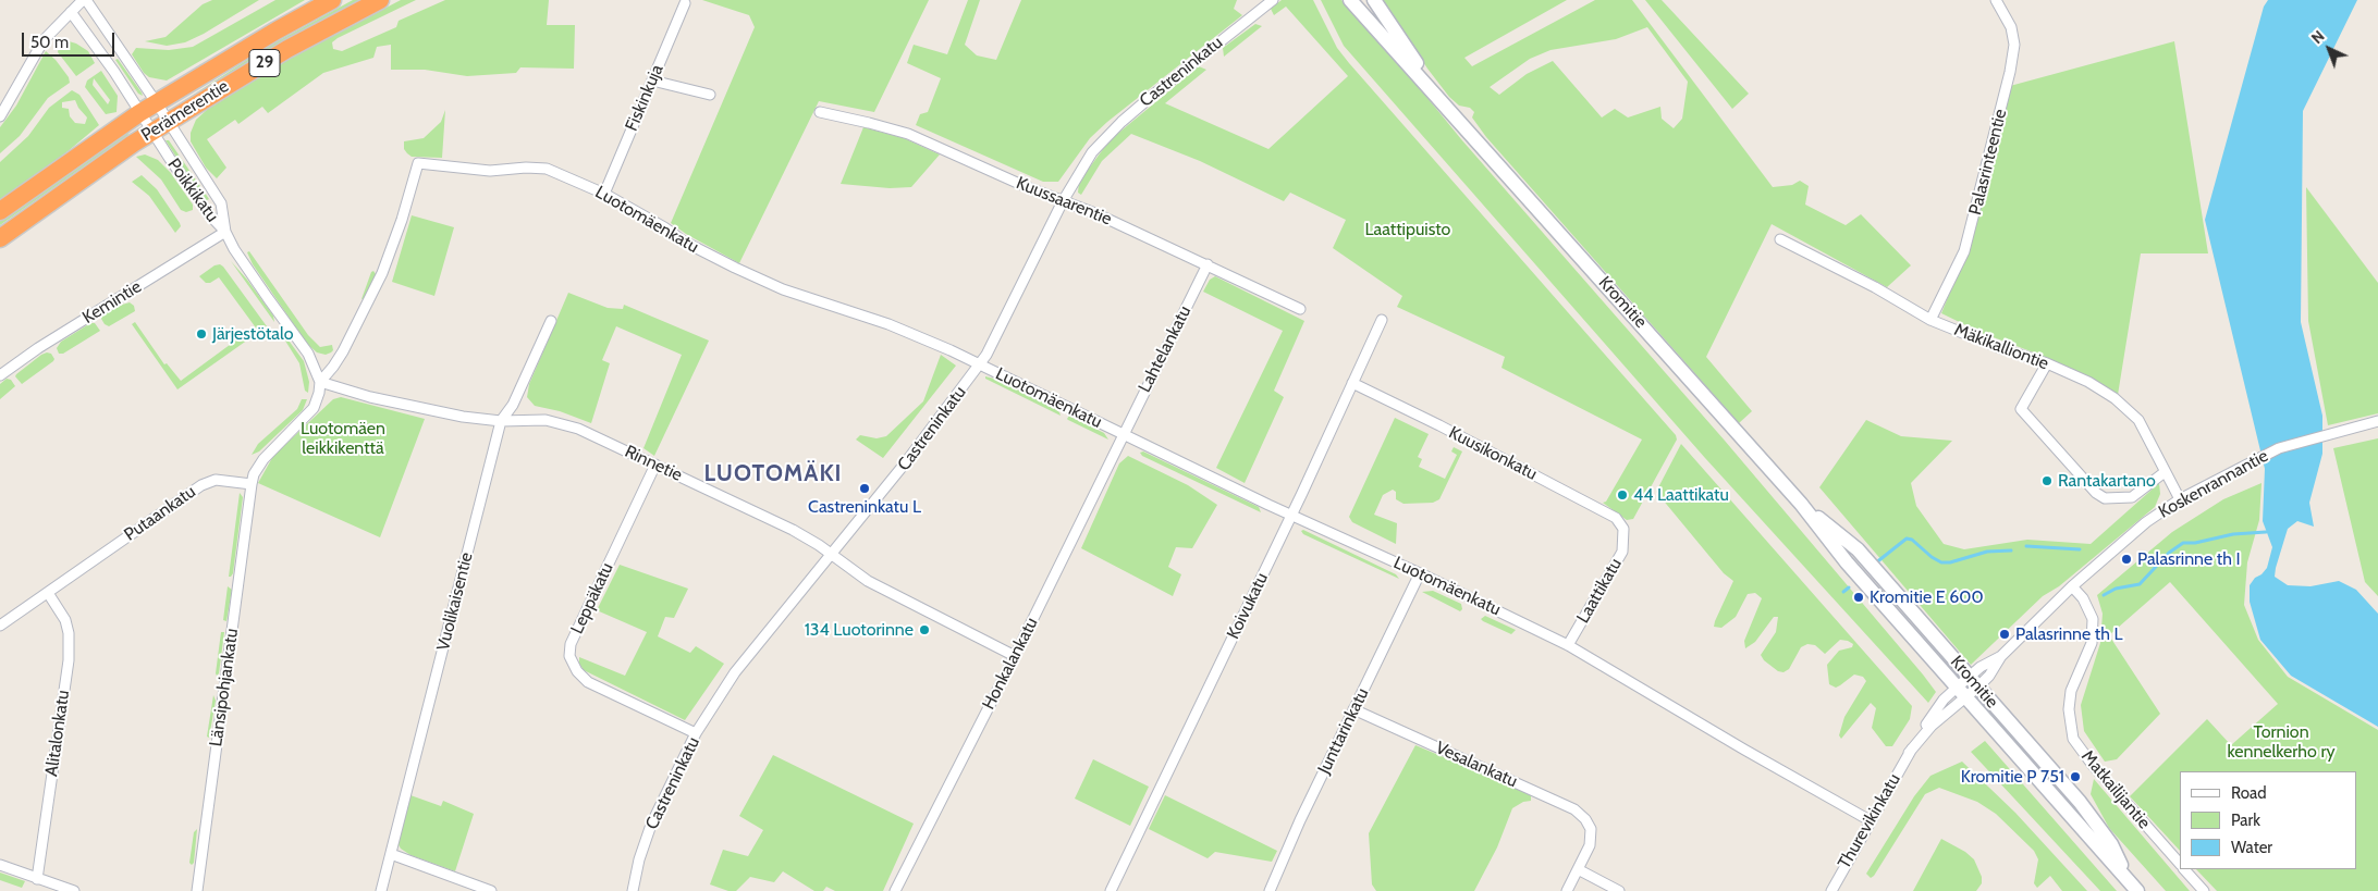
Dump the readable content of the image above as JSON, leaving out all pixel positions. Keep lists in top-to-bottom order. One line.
{"streets":{"highway":["29","Perämerentie"],"main road":["Kromitie"],"street":["Castreninkatu","Fiskinkuja","Palasrinteentie","Poikkikatu","Kuussaarentie","Luotomäenkatu","Kemintie","Mäkikalliontie","Lahtelankatu","Kuusikonkatu","Rinnetie","Koskenrannantie","Putaankatu","Laattikatu","Leppäkatu","Vuolikaisentie","Koivukatu","Honkalankatu","Länsipohjankatu","Junttarinkatu","Alitalonkatu","Vesalankatu","Matkailijantie","Thurevikinkatu"]},"crossings":[["Castreninkatu","Kuussaarentie"],["Castreninkatu","Luotomäenkatu"],["Castreninkatu","Rinnetie"],["Castreninkatu","Leppäkatu"],["Fiskinkuja","Luotomäenkatu"],["Perämerentie","Poikkikatu"],["Palasrinteentie","Mäkikalliontie"],["Poikkikatu","Luotomäenkatu"],["Poikkikatu","Kemintie"],["Poikkikatu","Rinnetie"],["Kuussaarentie","Lahtelankatu"],["Luotomäenkatu","Lahtelankatu"],["Luotomäenkatu","Rinnetie"],["Luotomäenkatu","Laattikatu"],["Luotomäenkatu","Koivukatu"],["Luotomäenkatu","Honkalankatu"],["Luotomäenkatu","Junttarinkatu"],["Luotomäenkatu","Thurevikinkatu"],["Kromitie","Koskenrannantie"],["Kromitie","Thurevikinkatu"],["Mäkikalliontie","Koskenrannantie"],["Lahtelankatu","Honkalankatu"],["Kuusikonkatu","Laattikatu"],["Kuusikonkatu","Koivukatu"],["Rinnetie","Leppäkatu"],["Rinnetie","Vuolikaisentie"],["Rinnetie","Honkalankatu"],["Koskenrannantie","Matkailijantie"],["Koskenrannantie","Thurevikinkatu"],["Putaankatu","Länsipohjankatu"],["Putaankatu","Alitalonkatu"],["Junttarinkatu","Vesalankatu"]],"districts":["LUOTOMÄKI"],"parks":["Laattipuisto","Luotomäen leikkikenttä","Tornion kennelkerho ry"],"places":["Järjestötalo","Rantakartano","Castreninkatu L","44 Laattikatu","Palasrinne th I","Kromitie E 600","134 Luotorinne","Palasrinne th L","Kromitie P 751"],"legend":["Road","Park","Water"],"scale_bar":"50 m","north":"top left"}
